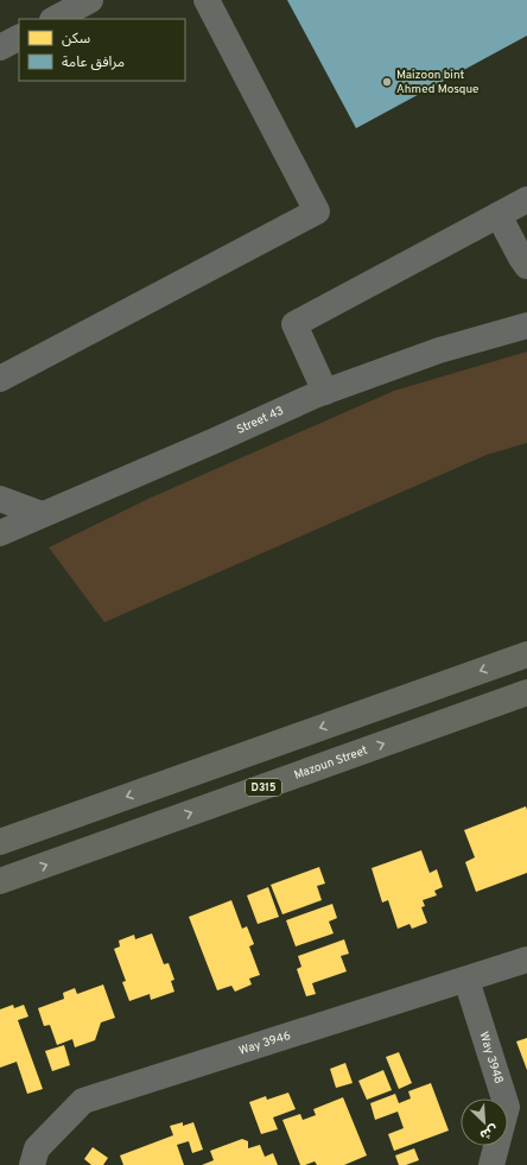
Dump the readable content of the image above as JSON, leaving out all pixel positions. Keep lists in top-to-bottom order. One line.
{"streets":{"main road":["Mazoun Street","D315"],"street":["Street 43","Way 3946","Way 3948"]},"crossings":[["Way 3946","Way 3948"]],"places":["Maizoon bint Ahmed Mosque"],"legend":["سكن","مرافق عامة"],"north":"bottom right"}
